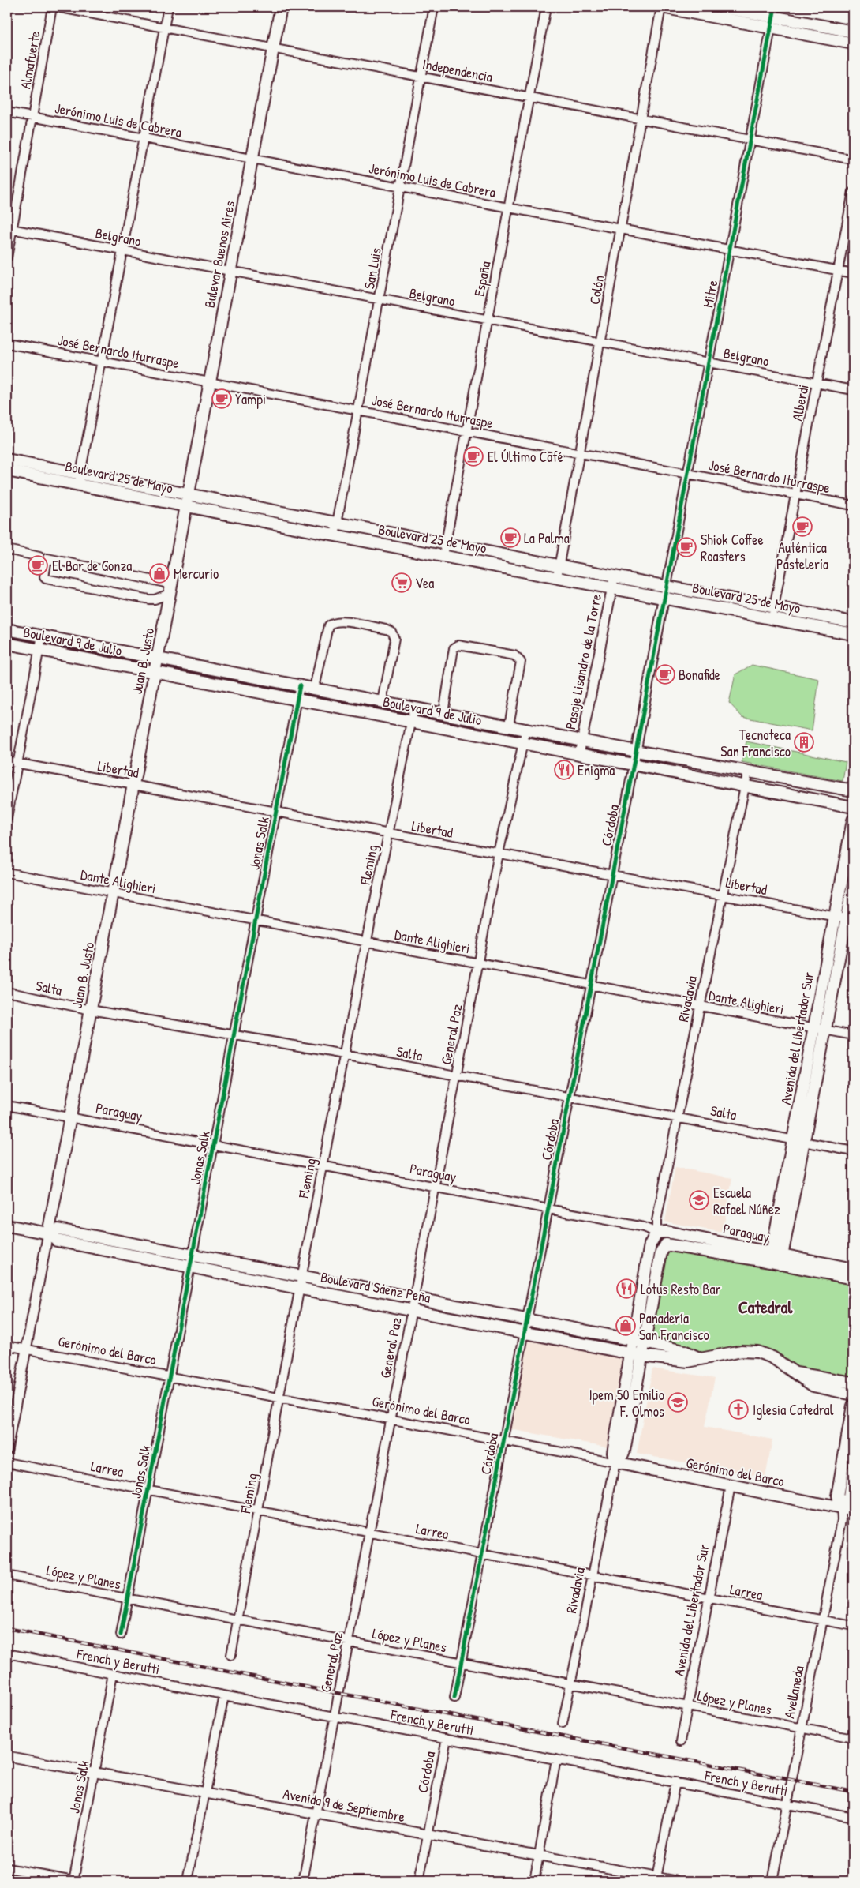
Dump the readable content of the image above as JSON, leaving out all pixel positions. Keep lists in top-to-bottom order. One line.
{"streets":{"main road":["Bulevar Buenos Aires","Boulevard 25 de Mayo","Boulevard 9 de Julio","Juan B. Justo","Rivadavia","Avenida del Libertador Sur","Paraguay","Boulevard Sáenz Peña","Gerónimo del Barco","Avellaneda"],"street":["Almafuerte","Independencia","Jerónimo Luis de Cabrera","Belgrano","San Luis","España","Colón","Mitre","José Bernardo Iturraspe","Alberdi","Pasaje Lisandro de la Torre","Libertad","Córdoba","Jonas Salk","Fleming","Dante Alighieri","Salta","General Paz","Larrea","López y Planes","French y Berutti","Avenida 9 de Septiembre"]},"crossings":[["Almafuerte","Jerónimo Luis de Cabrera"],["Almafuerte","Belgrano"],["Independencia","Bulevar Buenos Aires"],["Independencia","San Luis"],["Independencia","España"],["Independencia","Colón"],["Independencia","Mitre"],["Jerónimo Luis de Cabrera","Bulevar Buenos Aires"],["Jerónimo Luis de Cabrera","San Luis"],["Jerónimo Luis de Cabrera","España"],["Jerónimo Luis de Cabrera","Colón"],["Jerónimo Luis de Cabrera","Mitre"],["Jerónimo Luis de Cabrera","Alberdi"],["Belgrano","Bulevar Buenos Aires"],["Belgrano","San Luis"],["Belgrano","España"],["Belgrano","Colón"],["Belgrano","Mitre"],["Belgrano","Alberdi"],["Bulevar Buenos Aires","José Bernardo Iturraspe"],["Bulevar Buenos Aires","Boulevard 25 de Mayo"],["Bulevar Buenos Aires","Juan B. Justo"],["San Luis","José Bernardo Iturraspe"],["San Luis","Boulevard 25 de Mayo"],["España","José Bernardo Iturraspe"],["España","Boulevard 25 de Mayo"],["Colón","José Bernardo Iturraspe"],["Colón","Boulevard 25 de Mayo"],["Mitre","José Bernardo Iturraspe"],["Mitre","Boulevard 25 de Mayo"],["Mitre","Córdoba"],["José Bernardo Iturraspe","Alberdi"],["Alberdi","Boulevard 25 de Mayo"],["Boulevard 25 de Mayo","Juan B. Justo"],["Boulevard 25 de Mayo","Pasaje Lisandro de la Torre"],["Boulevard 25 de Mayo","Córdoba"],["Boulevard 9 de Julio","Juan B. Justo"],["Boulevard 9 de Julio","Pasaje Lisandro de la Torre"],["Boulevard 9 de Julio","Córdoba"],["Boulevard 9 de Julio","Jonas Salk"],["Boulevard 9 de Julio","Fleming"],["Boulevard 9 de Julio","Rivadavia"],["Boulevard 9 de Julio","General Paz"],["Juan B. Justo","Libertad"],["Juan B. Justo","Dante Alighieri"],["Juan B. Justo","Salta"],["Juan B. Justo","Paraguay"],["Juan B. Justo","Boulevard Sáenz Peña"],["Juan B. Justo","Gerónimo del Barco"],["Libertad","Córdoba"],["Libertad","Jonas Salk"],["Libertad","Fleming"],["Libertad","Rivadavia"],["Libertad","General Paz"],["Libertad","Avenida del Libertador Sur"],["Córdoba","Dante Alighieri"],["Córdoba","Salta"],["Córdoba","Paraguay"],["Córdoba","Boulevard Sáenz Peña"],["Córdoba","Gerónimo del Barco"],["Córdoba","Larrea"],["Córdoba","López y Planes"],["Córdoba","French y Berutti"],["Córdoba","Avenida 9 de Septiembre"],["Jonas Salk","Dante Alighieri"],["Jonas Salk","Salta"],["Jonas Salk","Paraguay"],["Jonas Salk","Boulevard Sáenz Peña"],["Jonas Salk","Gerónimo del Barco"],["Jonas Salk","Larrea"],["Jonas Salk","López y Planes"],["Jonas Salk","French y Berutti"],["Jonas Salk","Avenida 9 de Septiembre"],["Fleming","Dante Alighieri"],["Fleming","Salta"],["Fleming","Paraguay"],["Fleming","Boulevard Sáenz Peña"],["Fleming","Gerónimo del Barco"],["Fleming","Larrea"],["Fleming","López y Planes"],["Dante Alighieri","Rivadavia"],["Dante Alighieri","General Paz"],["Dante Alighieri","Avenida del Libertador Sur"],["Salta","Rivadavia"],["Salta","General Paz"],["Salta","Avenida del Libertador Sur"],["Rivadavia","Paraguay"],["Rivadavia","Boulevard Sáenz Peña"],["Rivadavia","Gerónimo del Barco"],["Rivadavia","Larrea"],["Rivadavia","López y Planes"],["General Paz","Paraguay"],["General Paz","Boulevard Sáenz Peña"],["General Paz","Gerónimo del Barco"],["General Paz","Larrea"],["General Paz","López y Planes"],["General Paz","French y Berutti"],["General Paz","Avenida 9 de Septiembre"],["Avenida del Libertador Sur","Paraguay"],["Avenida del Libertador Sur","Gerónimo del Barco"],["Avenida del Libertador Sur","Larrea"],["Avenida del Libertador Sur","López y Planes"],["Gerónimo del Barco","Avellaneda"],["Larrea","Avellaneda"],["López y Planes","Avellaneda"],["French y Berutti","Avellaneda"]],"districts":["Catedral"],"places":{"cafe":["Yampi","El Último Café","Auténtica Pastelería","La Palma","Shiok Coffee Roasters","El Bar de Gonza","Bonafide"],"shop":["Mercurio","Panadería San Francisco"],"supermarket":["Vea"],"building":["Tecnoteca San Francisco"],"restaurant":["Enigma","Lotus Resto Bar"],"school or university":["Escuela Rafael Núñez","Ipem 50 Emilio F. Olmos"],"church":["Iglesia Catedral"]}}
